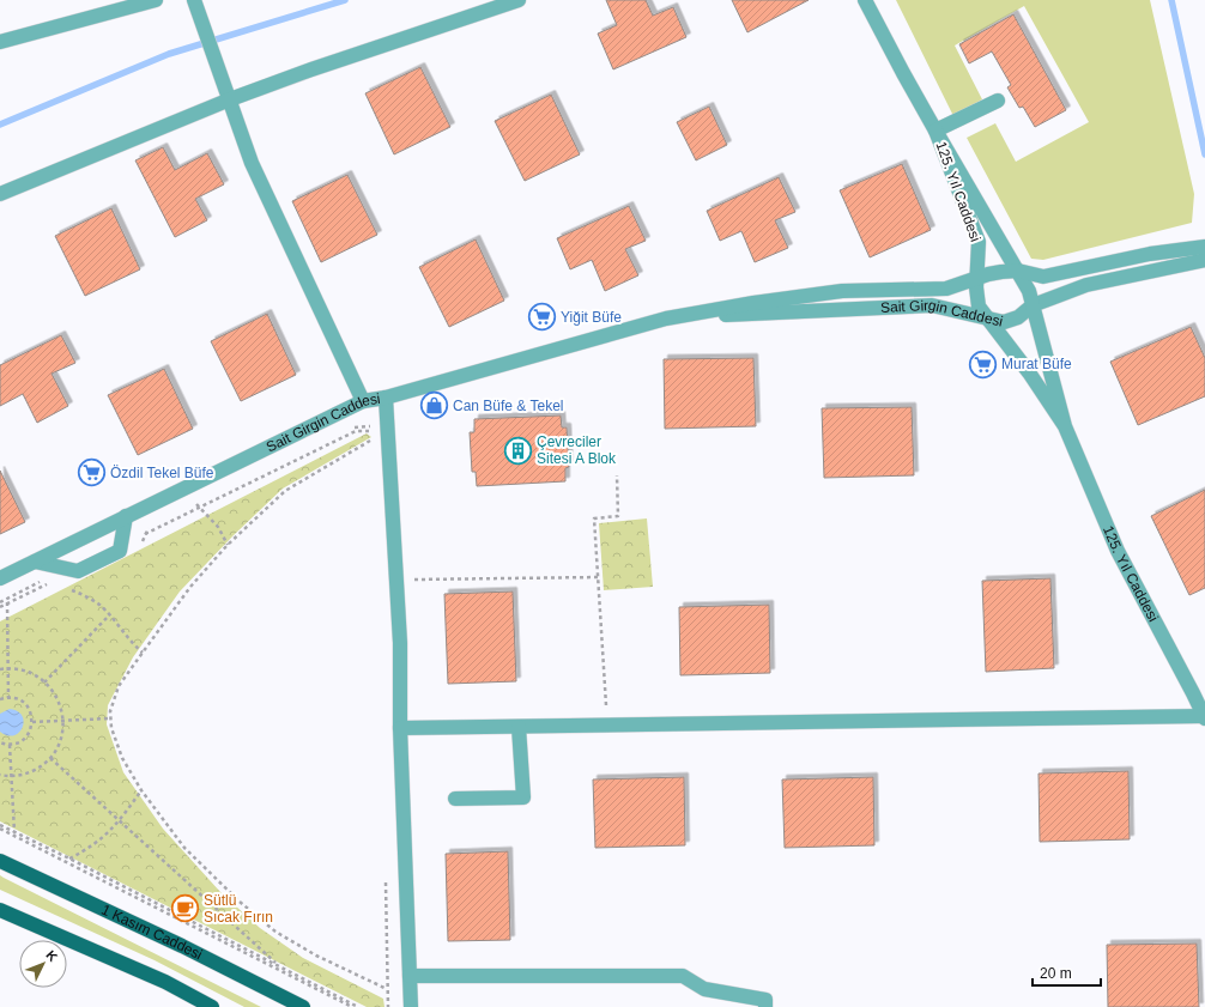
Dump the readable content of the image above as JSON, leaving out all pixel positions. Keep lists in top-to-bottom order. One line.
{"streets":{"main road":["1 Kasım Caddesi"],"street":["125. Yıl Caddesi","Sait Girgin Caddesi"]},"crossings":[["125. Yıl Caddesi","Sait Girgin Caddesi"]],"places":{"supermarket":["Yiğit Büfe","Murat Büfe","Özdil Tekel Büfe"],"shop":["Can Büfe & Tekel"],"building":["Çevreciler Sitesi A Blok"],"cafe":["Sütlü Sıcak Fırın"]},"scale_bar":"20 m","north":"top right"}
